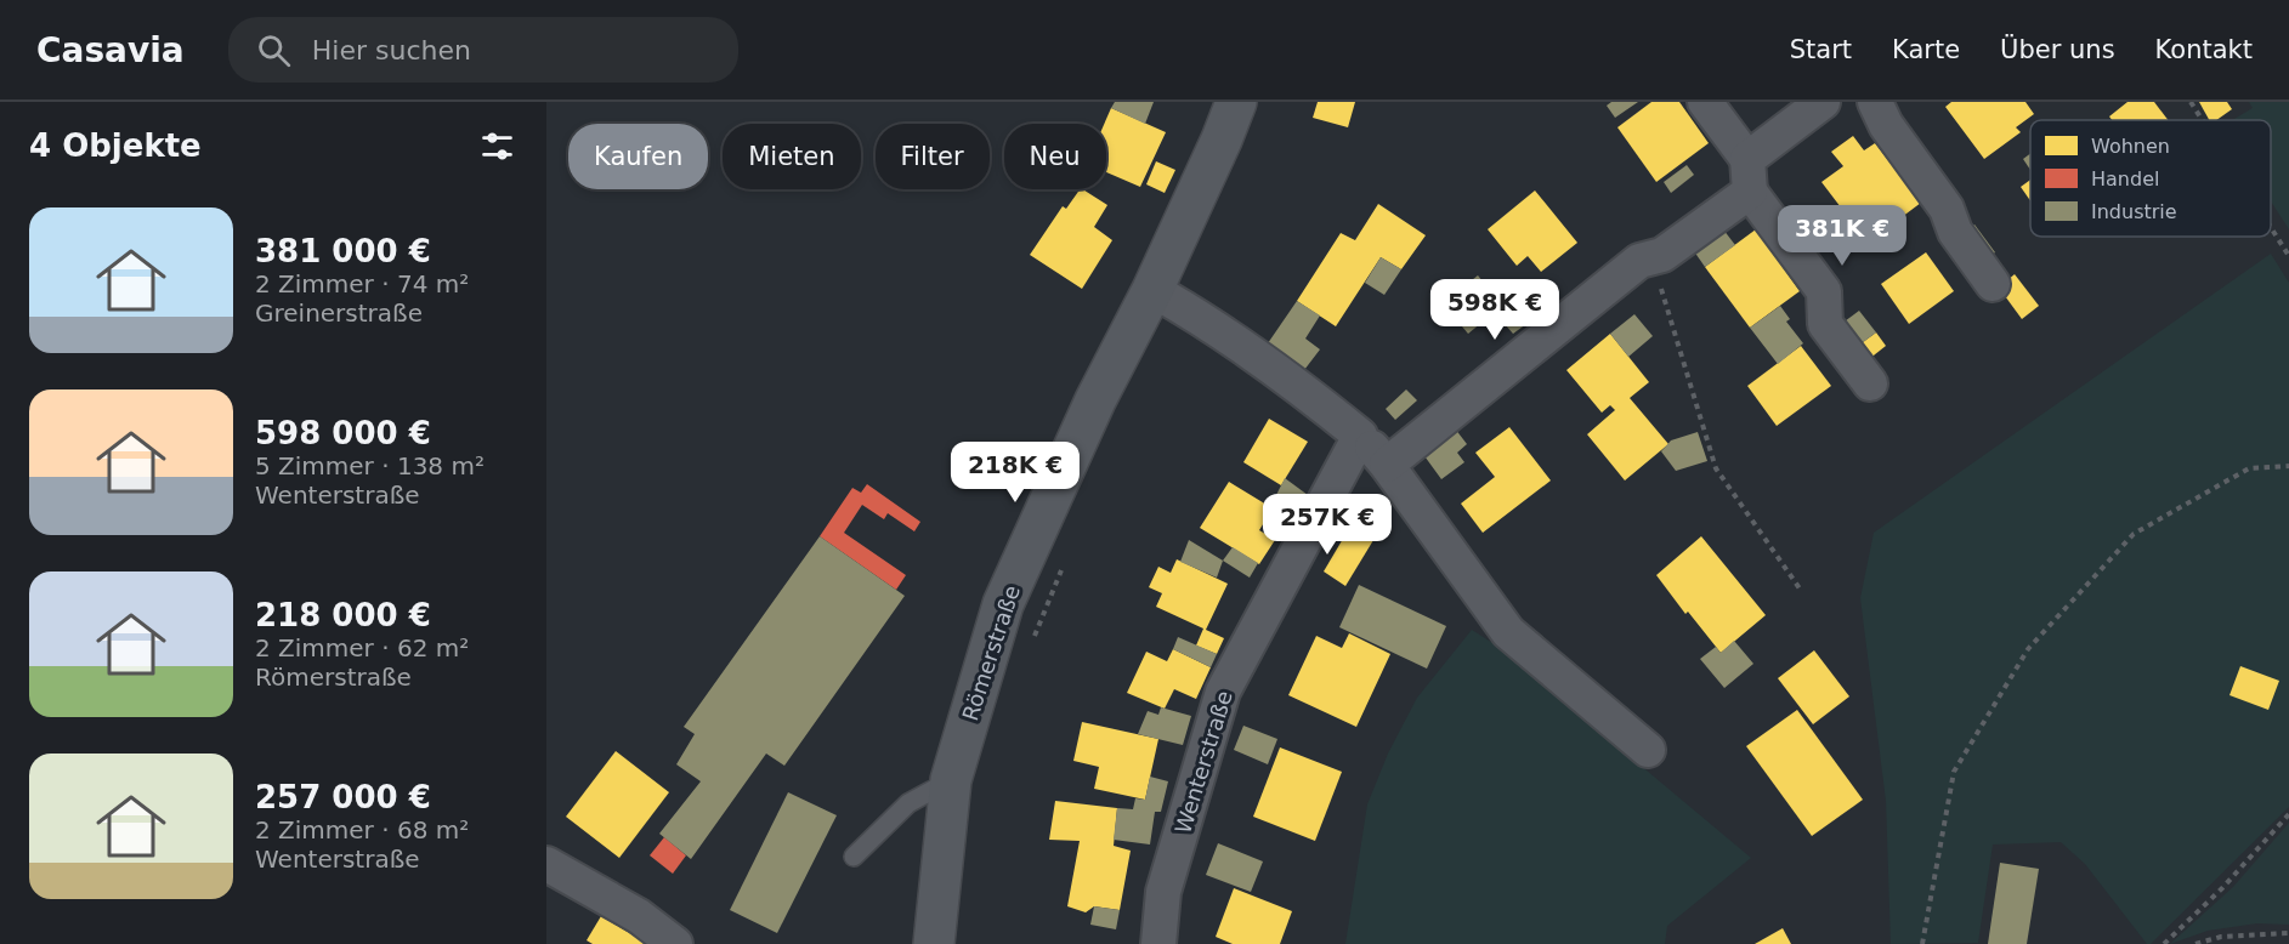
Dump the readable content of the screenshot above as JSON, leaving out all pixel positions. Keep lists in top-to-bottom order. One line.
{"streets":{"main road":["Römerstraße"],"street":["Wenterstraße"]},"legend":["Wohnen","Handel","Industrie"],"page":{"header":"Casavia","search":"Hier suchen","nav":["Start","Karte","Über uns","Kontakt"],"heading":"4 Objekte","chip":["Kaufen","Mieten","Filter","Neu"],"list":[{"name":"381 000 €","note":"2 Zimmer · 74 m² · Greinerstraße"},{"name":"598 000 €","note":"5 Zimmer · 138 m² · Wenterstraße"},{"name":"218 000 €","note":"2 Zimmer · 62 m² · Römerstraße"},{"name":"257 000 €","note":"2 Zimmer · 68 m² · Wenterstraße"}],"price":["381K €","598K €","218K €","257K €"]}}
